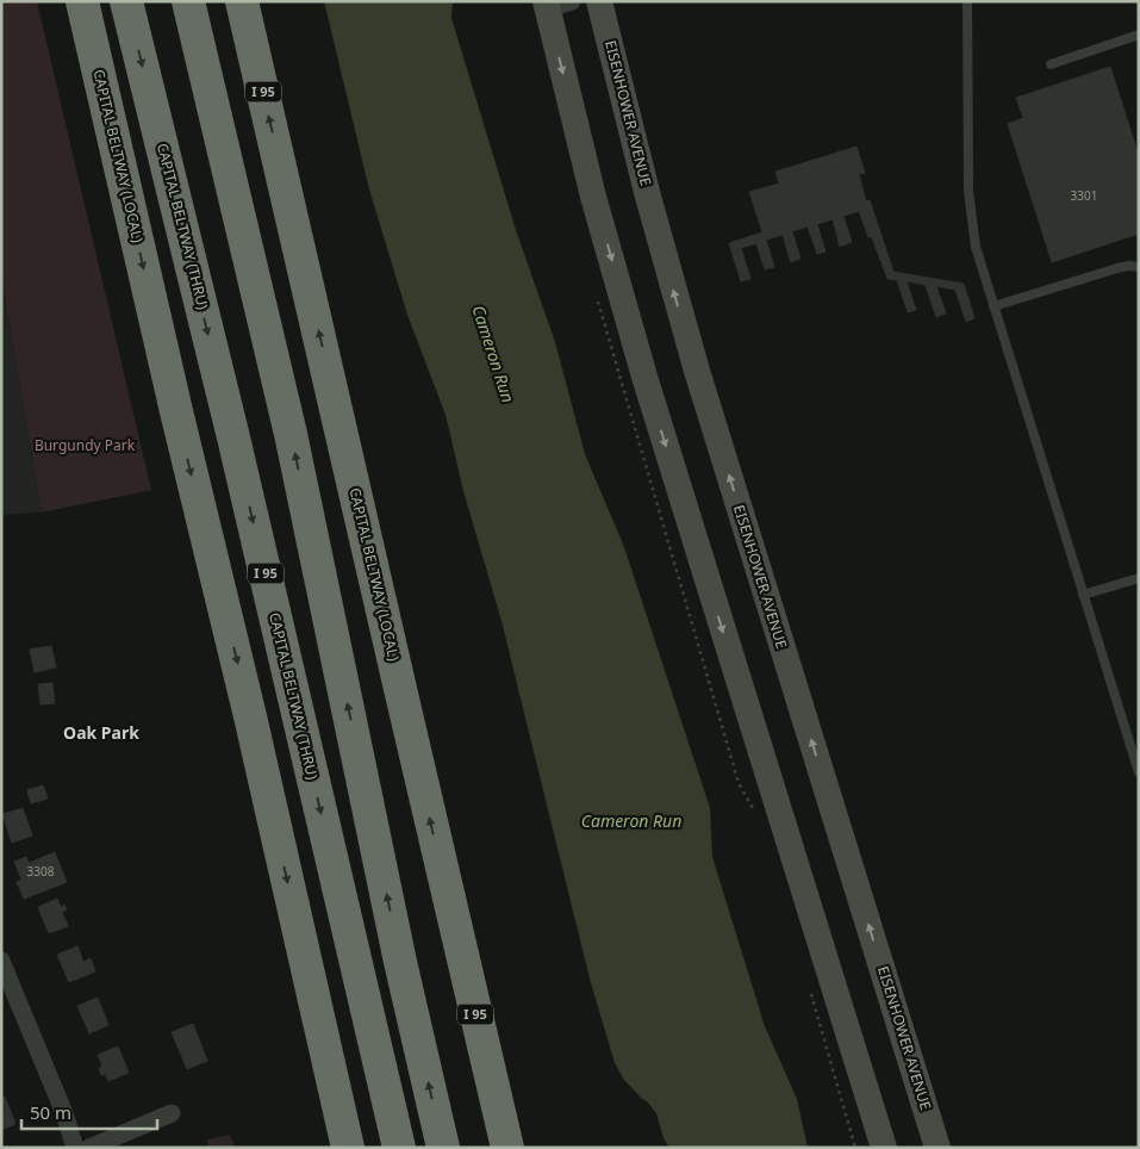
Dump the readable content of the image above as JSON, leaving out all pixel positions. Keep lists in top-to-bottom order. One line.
{"streets":{"highway":["I 95","CAPITAL BELTWAY (LOCAL)","CAPITAL BELTWAY (THRU)"],"main road":["EISENHOWER AVENUE"]},"districts":["Oak Park"],"water":["Cameron Run"],"parks":["Burgundy Park"],"house_numbers":["3301","3308"],"scale_bar":"50 m"}
